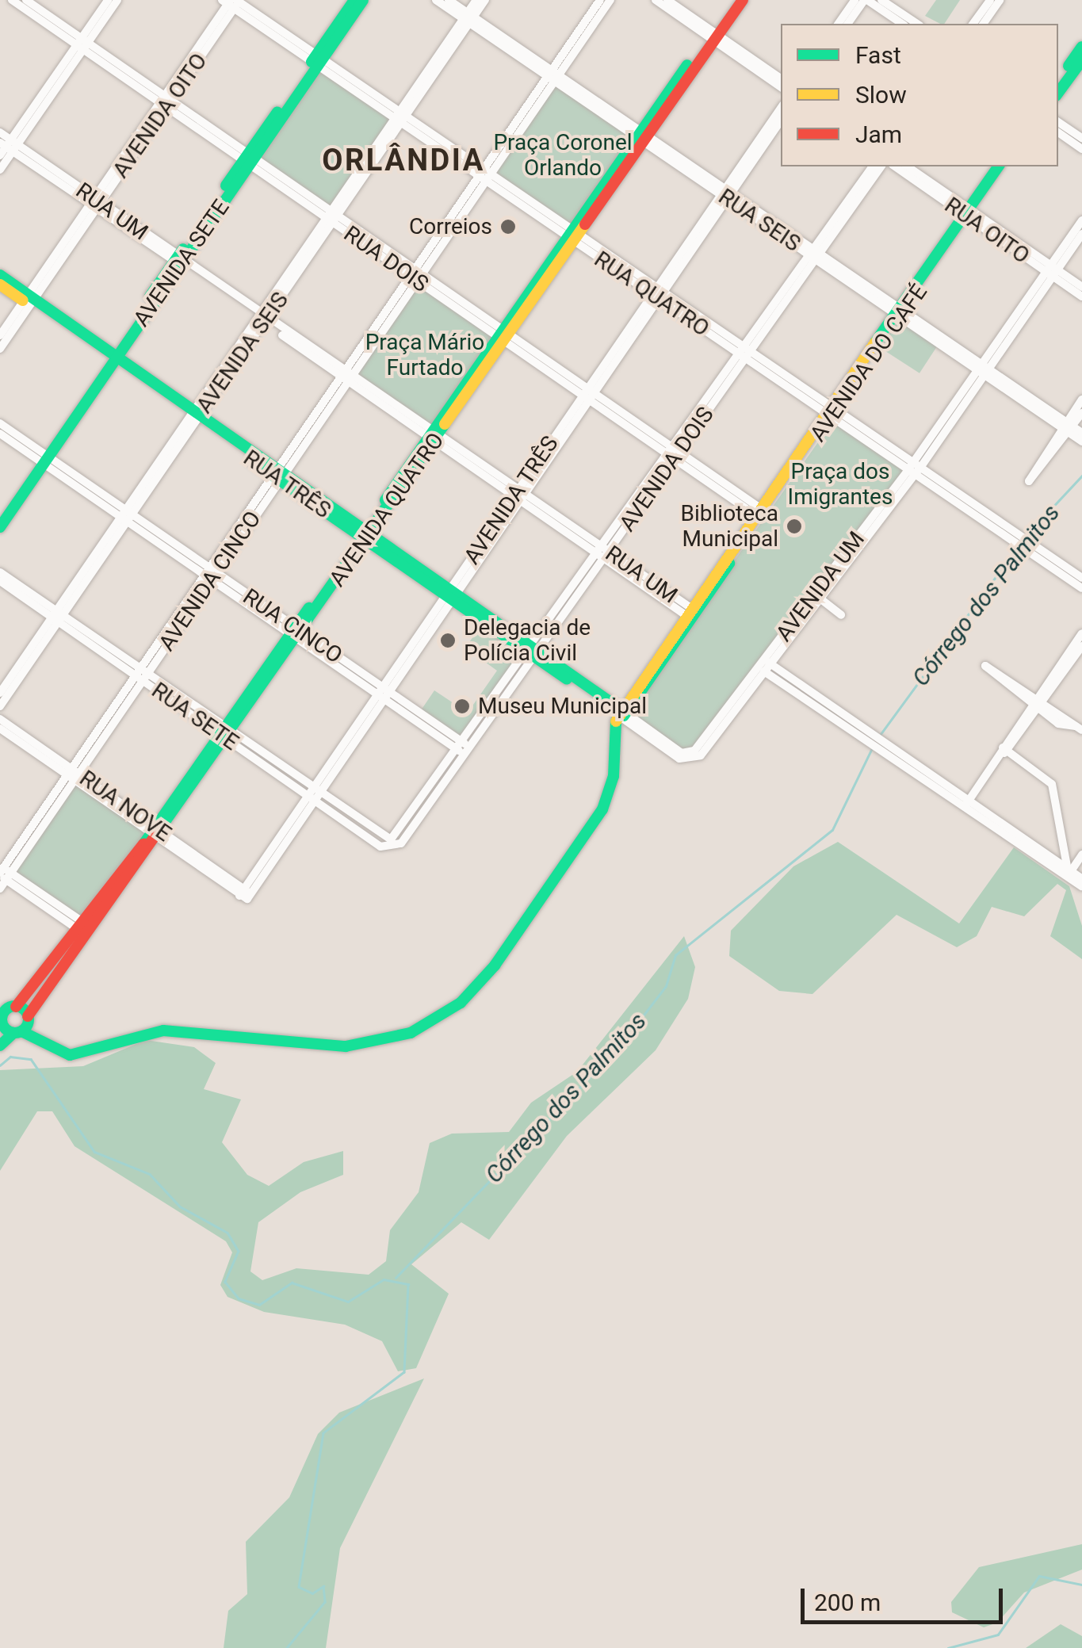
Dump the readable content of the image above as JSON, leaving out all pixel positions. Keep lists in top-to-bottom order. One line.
{"streets":{"main road":["AVENIDA SETE","AVENIDA DO CAFÉ","RUA TRÊS","AVENIDA QUATRO"],"street":["AVENIDA OITO","RUA UM","RUA SEIS","RUA OITO","RUA DOIS","RUA QUATRO","AVENIDA SEIS","AVENIDA DOIS","AVENIDA TRÊS","AVENIDA CINCO","AVENIDA UM","RUA CINCO","RUA SETE","RUA NOVE"]},"crossings":[["AVENIDA OITO","RUA UM"],["AVENIDA OITO","RUA DOIS"],["AVENIDA OITO","RUA QUATRO"],["AVENIDA OITO","RUA TRÊS"],["RUA UM","AVENIDA SETE"],["RUA UM","AVENIDA SEIS"],["RUA UM","AVENIDA DO CAFÉ"],["RUA UM","AVENIDA DOIS"],["RUA UM","AVENIDA TRÊS"],["RUA UM","AVENIDA QUATRO"],["RUA UM","AVENIDA CINCO"],["RUA SEIS","AVENIDA SEIS"],["RUA SEIS","AVENIDA DO CAFÉ"],["RUA SEIS","AVENIDA DOIS"],["RUA SEIS","AVENIDA TRÊS"],["RUA SEIS","AVENIDA QUATRO"],["RUA SEIS","AVENIDA CINCO"],["RUA SEIS","AVENIDA UM"],["RUA OITO","AVENIDA DO CAFÉ"],["RUA OITO","AVENIDA UM"],["RUA DOIS","AVENIDA SETE"],["RUA DOIS","AVENIDA SEIS"],["RUA DOIS","AVENIDA DO CAFÉ"],["RUA DOIS","AVENIDA DOIS"],["RUA DOIS","AVENIDA TRÊS"],["RUA DOIS","AVENIDA QUATRO"],["RUA DOIS","AVENIDA CINCO"],["AVENIDA SETE","RUA QUATRO"],["AVENIDA SETE","RUA TRÊS"],["AVENIDA SETE","RUA CINCO"],["RUA QUATRO","AVENIDA SEIS"],["RUA QUATRO","AVENIDA DO CAFÉ"],["RUA QUATRO","AVENIDA DOIS"],["RUA QUATRO","AVENIDA TRÊS"],["RUA QUATRO","AVENIDA QUATRO"],["RUA QUATRO","AVENIDA CINCO"],["RUA QUATRO","AVENIDA UM"],["AVENIDA SEIS","RUA TRÊS"],["AVENIDA SEIS","RUA CINCO"],["AVENIDA SEIS","RUA SETE"],["AVENIDA DO CAFÉ","RUA TRÊS"],["AVENIDA DO CAFÉ","AVENIDA QUATRO"],["AVENIDA DOIS","RUA TRÊS"],["AVENIDA DOIS","RUA CINCO"],["AVENIDA DOIS","RUA SETE"],["RUA TRÊS","AVENIDA TRÊS"],["RUA TRÊS","AVENIDA QUATRO"],["RUA TRÊS","AVENIDA CINCO"],["RUA TRÊS","AVENIDA UM"],["AVENIDA TRÊS","RUA CINCO"],["AVENIDA TRÊS","RUA SETE"],["AVENIDA TRÊS","RUA NOVE"],["AVENIDA QUATRO","RUA CINCO"],["AVENIDA QUATRO","RUA SETE"],["AVENIDA QUATRO","RUA NOVE"],["AVENIDA CINCO","RUA CINCO"],["AVENIDA CINCO","RUA SETE"],["AVENIDA CINCO","RUA NOVE"]],"districts":["ORLÂNDIA"],"water":["Córrego dos Palmitos"],"parks":["Praça Coronel Orlando","Praça Mário Furtado","Praça dos Imigrantes"],"places":["Correios","Biblioteca Municipal","Delegacia de Polícia Civil","Museu Municipal"],"legend":["Fast","Slow","Jam"],"scale_bar":"200 m"}
